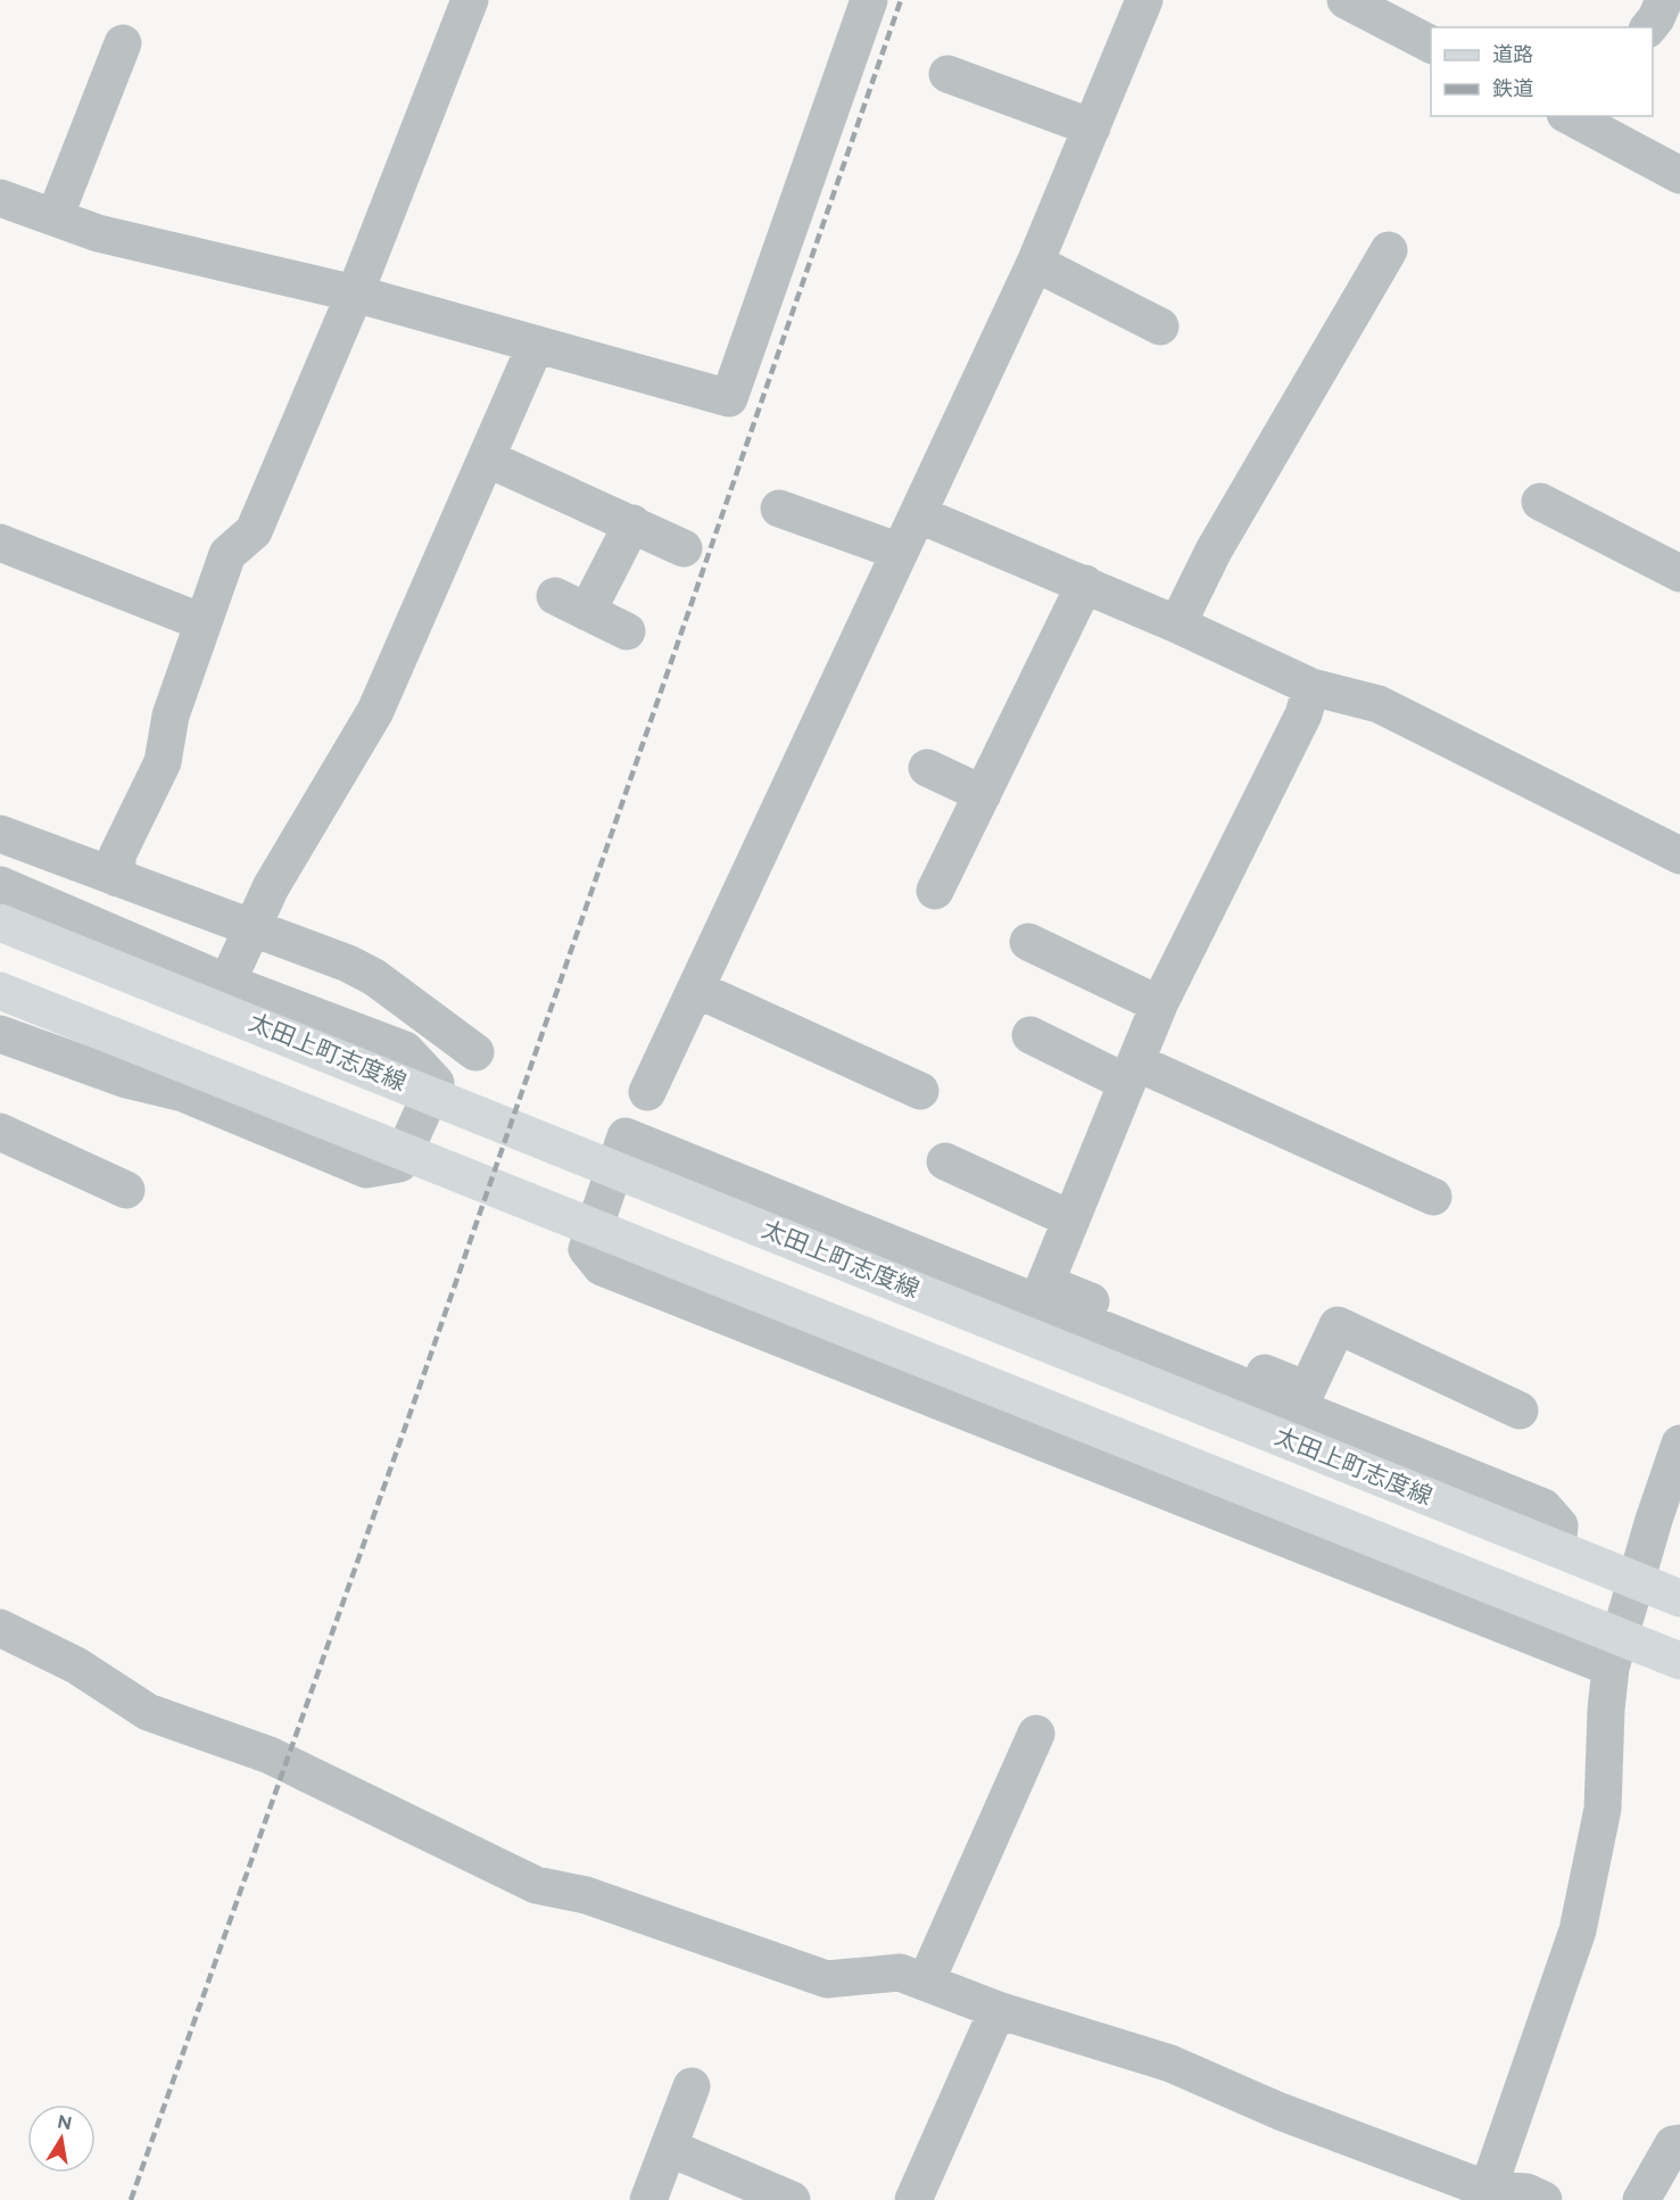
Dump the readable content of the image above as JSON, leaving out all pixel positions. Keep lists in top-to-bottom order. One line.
{"streets":{"main road":["太田上町志度線"]},"legend":["道路","鉄道"],"north":"top"}
